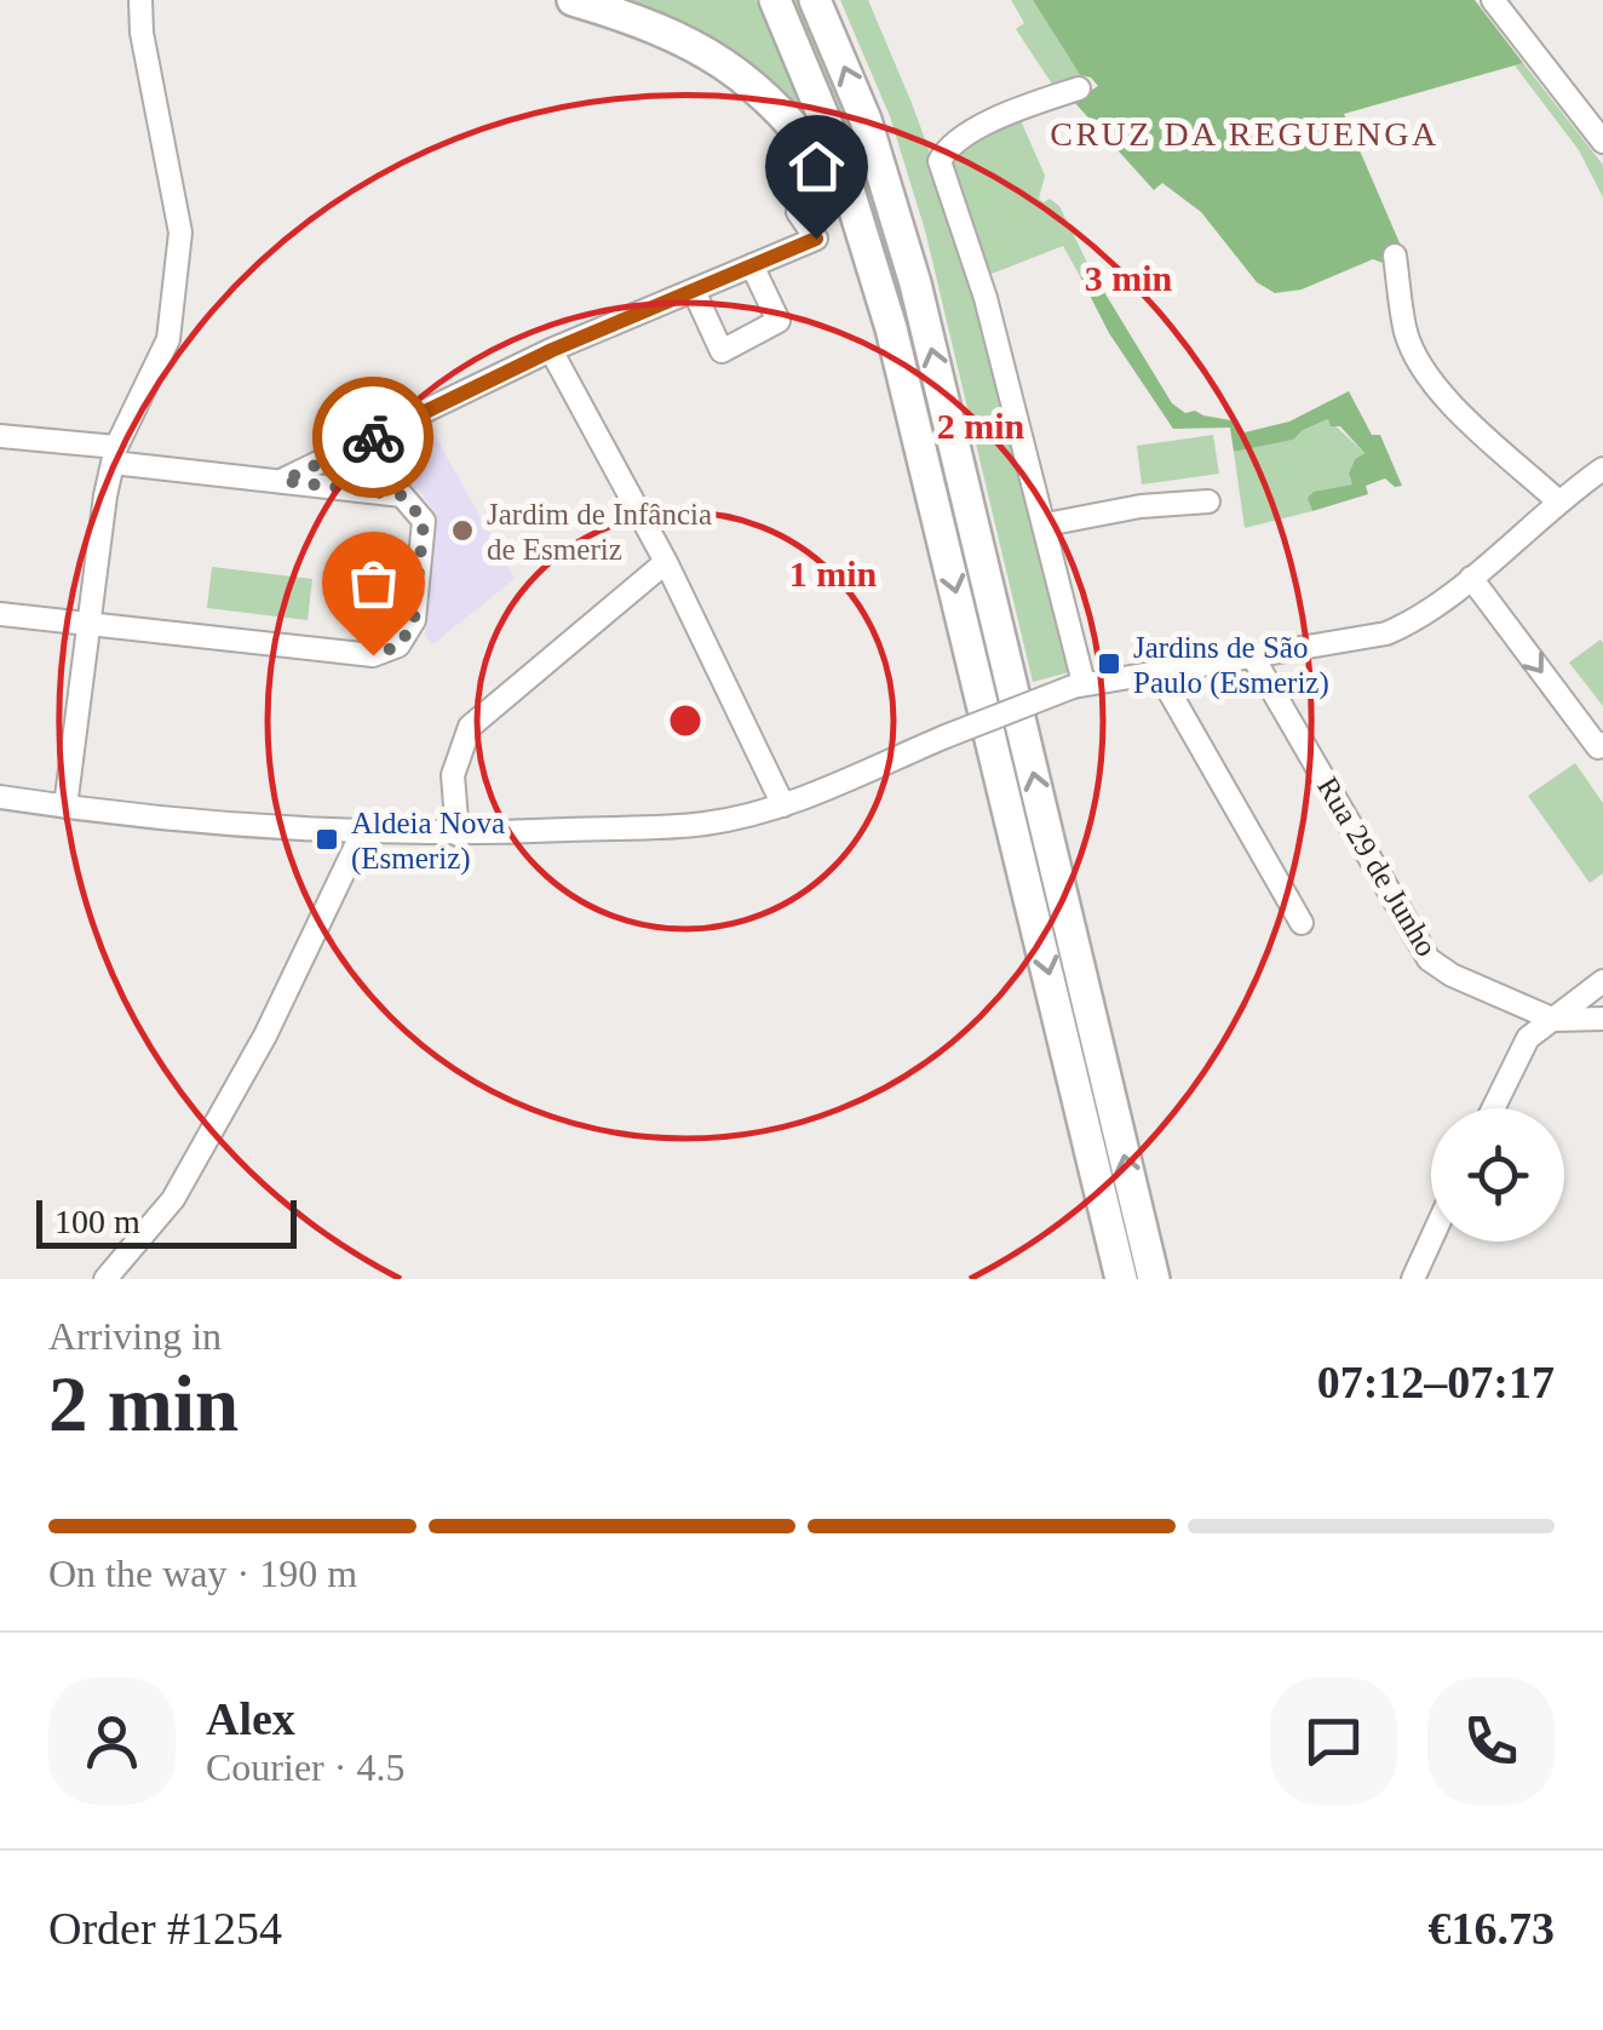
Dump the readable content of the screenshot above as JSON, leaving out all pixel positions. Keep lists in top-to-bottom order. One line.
{"streets":{"street":["Rua 29 de Junho"]},"districts":["CRUZ DA REGUENGA"],"places":{"other":["Jardim de Infância de Esmeriz"],"transit":["Jardins de São Paulo (Esmeriz)","Aldeia Nova (Esmeriz)"]},"scale_bar":"100 m","page":{"scale":"100 m","heading":["2 min","Arriving in","07:12–07:17"],"panel":["Alex","Courier · 4.5","Order #1254","€16.73"],"bar":"On the way · 190 m"},"rings":["3 min","2 min","1 min"]}
